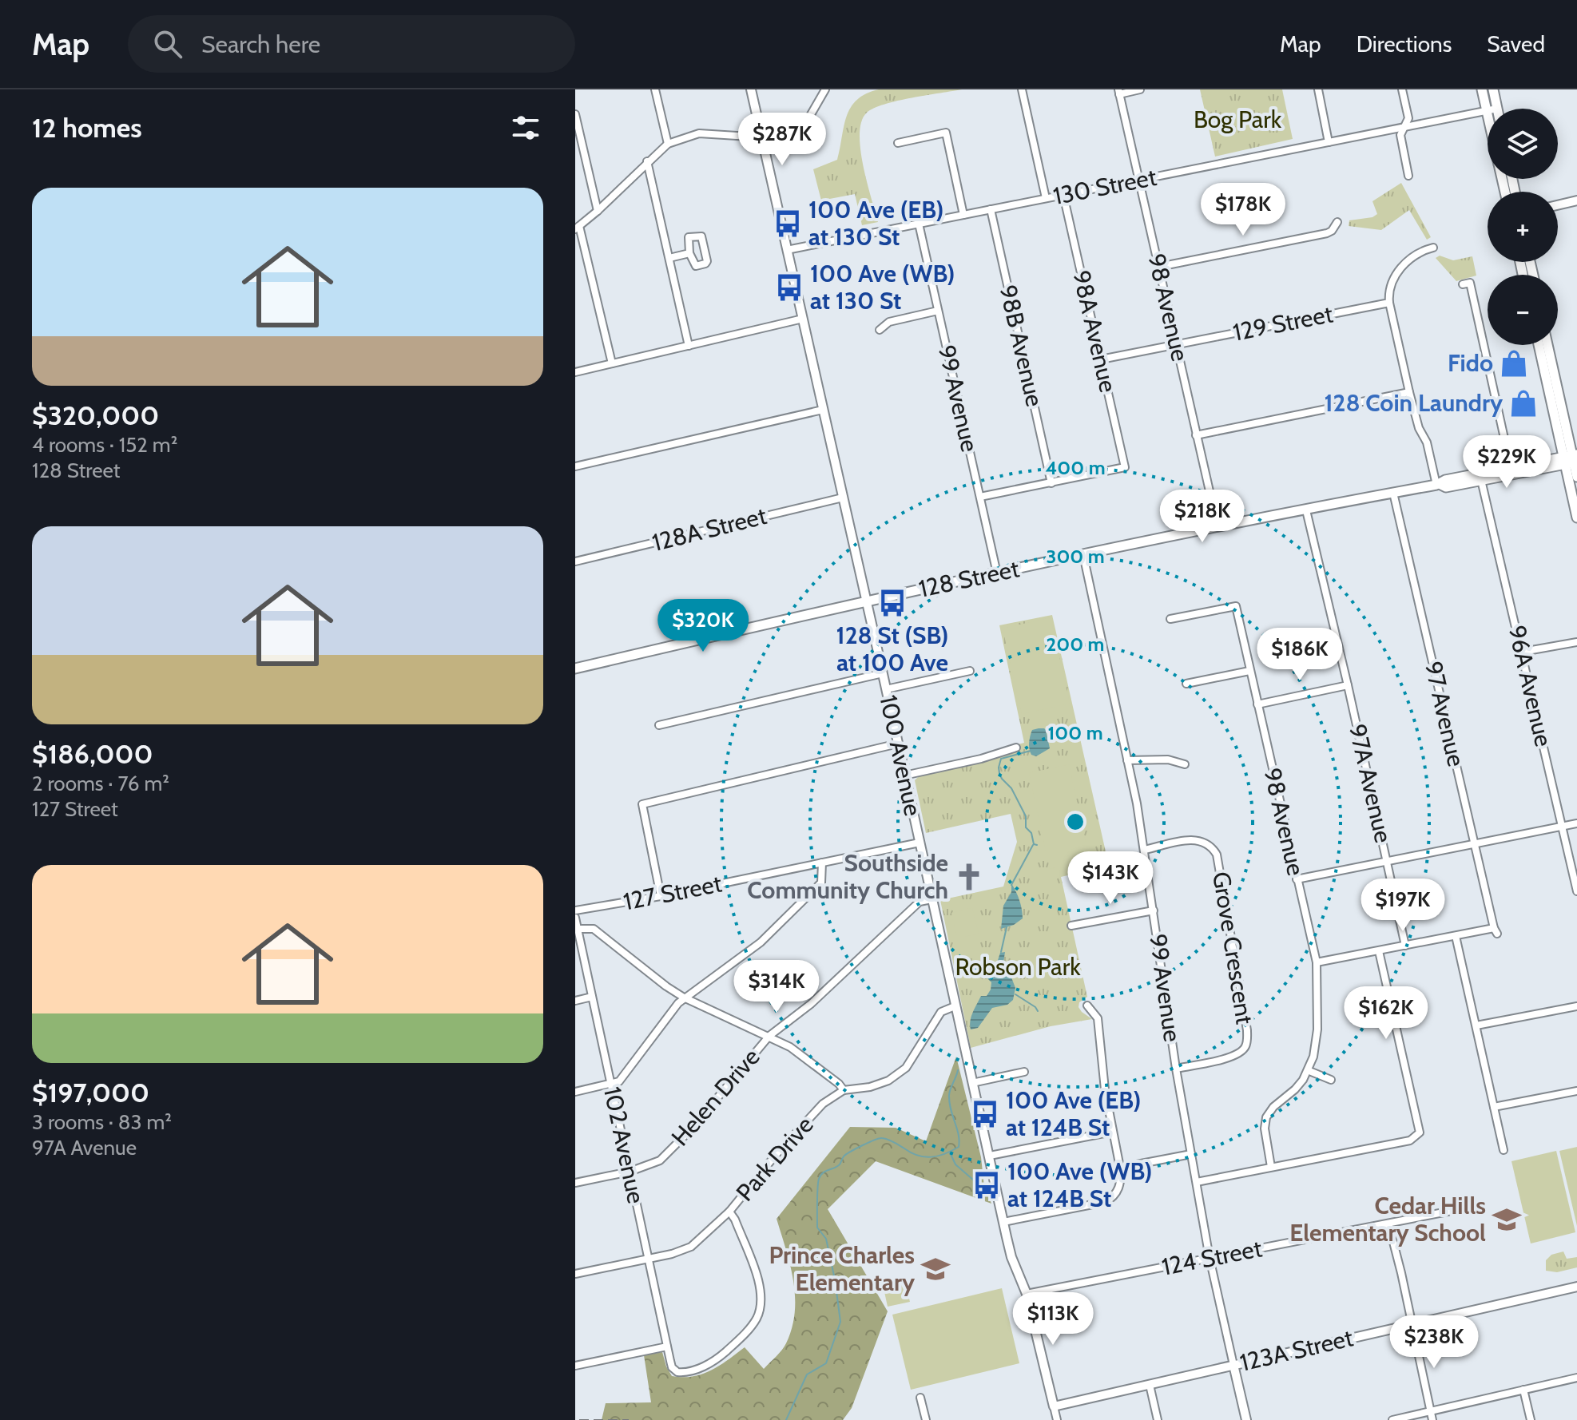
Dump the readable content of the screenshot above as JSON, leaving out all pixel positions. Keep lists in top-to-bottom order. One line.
{"streets":{"main road":["128 Street"],"street":["130 Street","98 Avenue","129 Street","98A Avenue","98B Avenue","99 Avenue","128A Street","96A Avenue","97 Avenue","100 Avenue","97A Avenue","127 Street","Grove Crescent","Helen Drive","102 Avenue","Park Drive","124 Street","123A Street"]},"crossings":[["130 Street","98 Avenue"],["130 Street","98A Avenue"],["130 Street","98B Avenue"],["130 Street","99 Avenue"],["130 Street","100 Avenue"],["98 Avenue","129 Street"],["98 Avenue","128 Street"],["129 Street","98A Avenue"],["98A Avenue","98B Avenue"],["99 Avenue","128 Street"],["99 Avenue","Grove Crescent"],["99 Avenue","124 Street"],["99 Avenue","123A Street"],["128A Street","100 Avenue"],["128 Street","96A Avenue"],["128 Street","97 Avenue"],["128 Street","100 Avenue"],["128 Street","97A Avenue"],["100 Avenue","127 Street"],["100 Avenue","Helen Drive"],["100 Avenue","Park Drive"],["100 Avenue","124 Street"],["100 Avenue","123A Street"],["Helen Drive","102 Avenue"],["102 Avenue","Park Drive"]],"parks":["Bog Park","Robson Park"],"places":{"bus stop":["100 Ave (EB) at 130 St","100 Ave (WB) at 130 St","128 St (SB) at 100 Ave","100 Ave (EB) at 124B St","100 Ave (WB) at 124B St"],"shop":["Fido","128 Coin Laundry"],"church":["Southside Community Church"],"school or university":["Cedar Hills Elementary School","Prince Charles Elementary"]},"page":{"header":"Map","search":"Search here","nav":["Map","Directions","Saved"],"heading":"12 homes","map_buttons":["+","−"],"price":["$287K","$178K","$229K","$218K","$320K","$186K","$143K","$197K","$314K","$162K","$113K","$238K"],"list":[{"name":"$320,000","note":"4 rooms · 152 m² · 128 Street"},{"name":"$186,000","note":"2 rooms · 76 m² · 127 Street"},{"name":"$197,000","note":"3 rooms · 83 m² · 97A Avenue"}]},"rings":["400 m","300 m","200 m","100 m"]}
